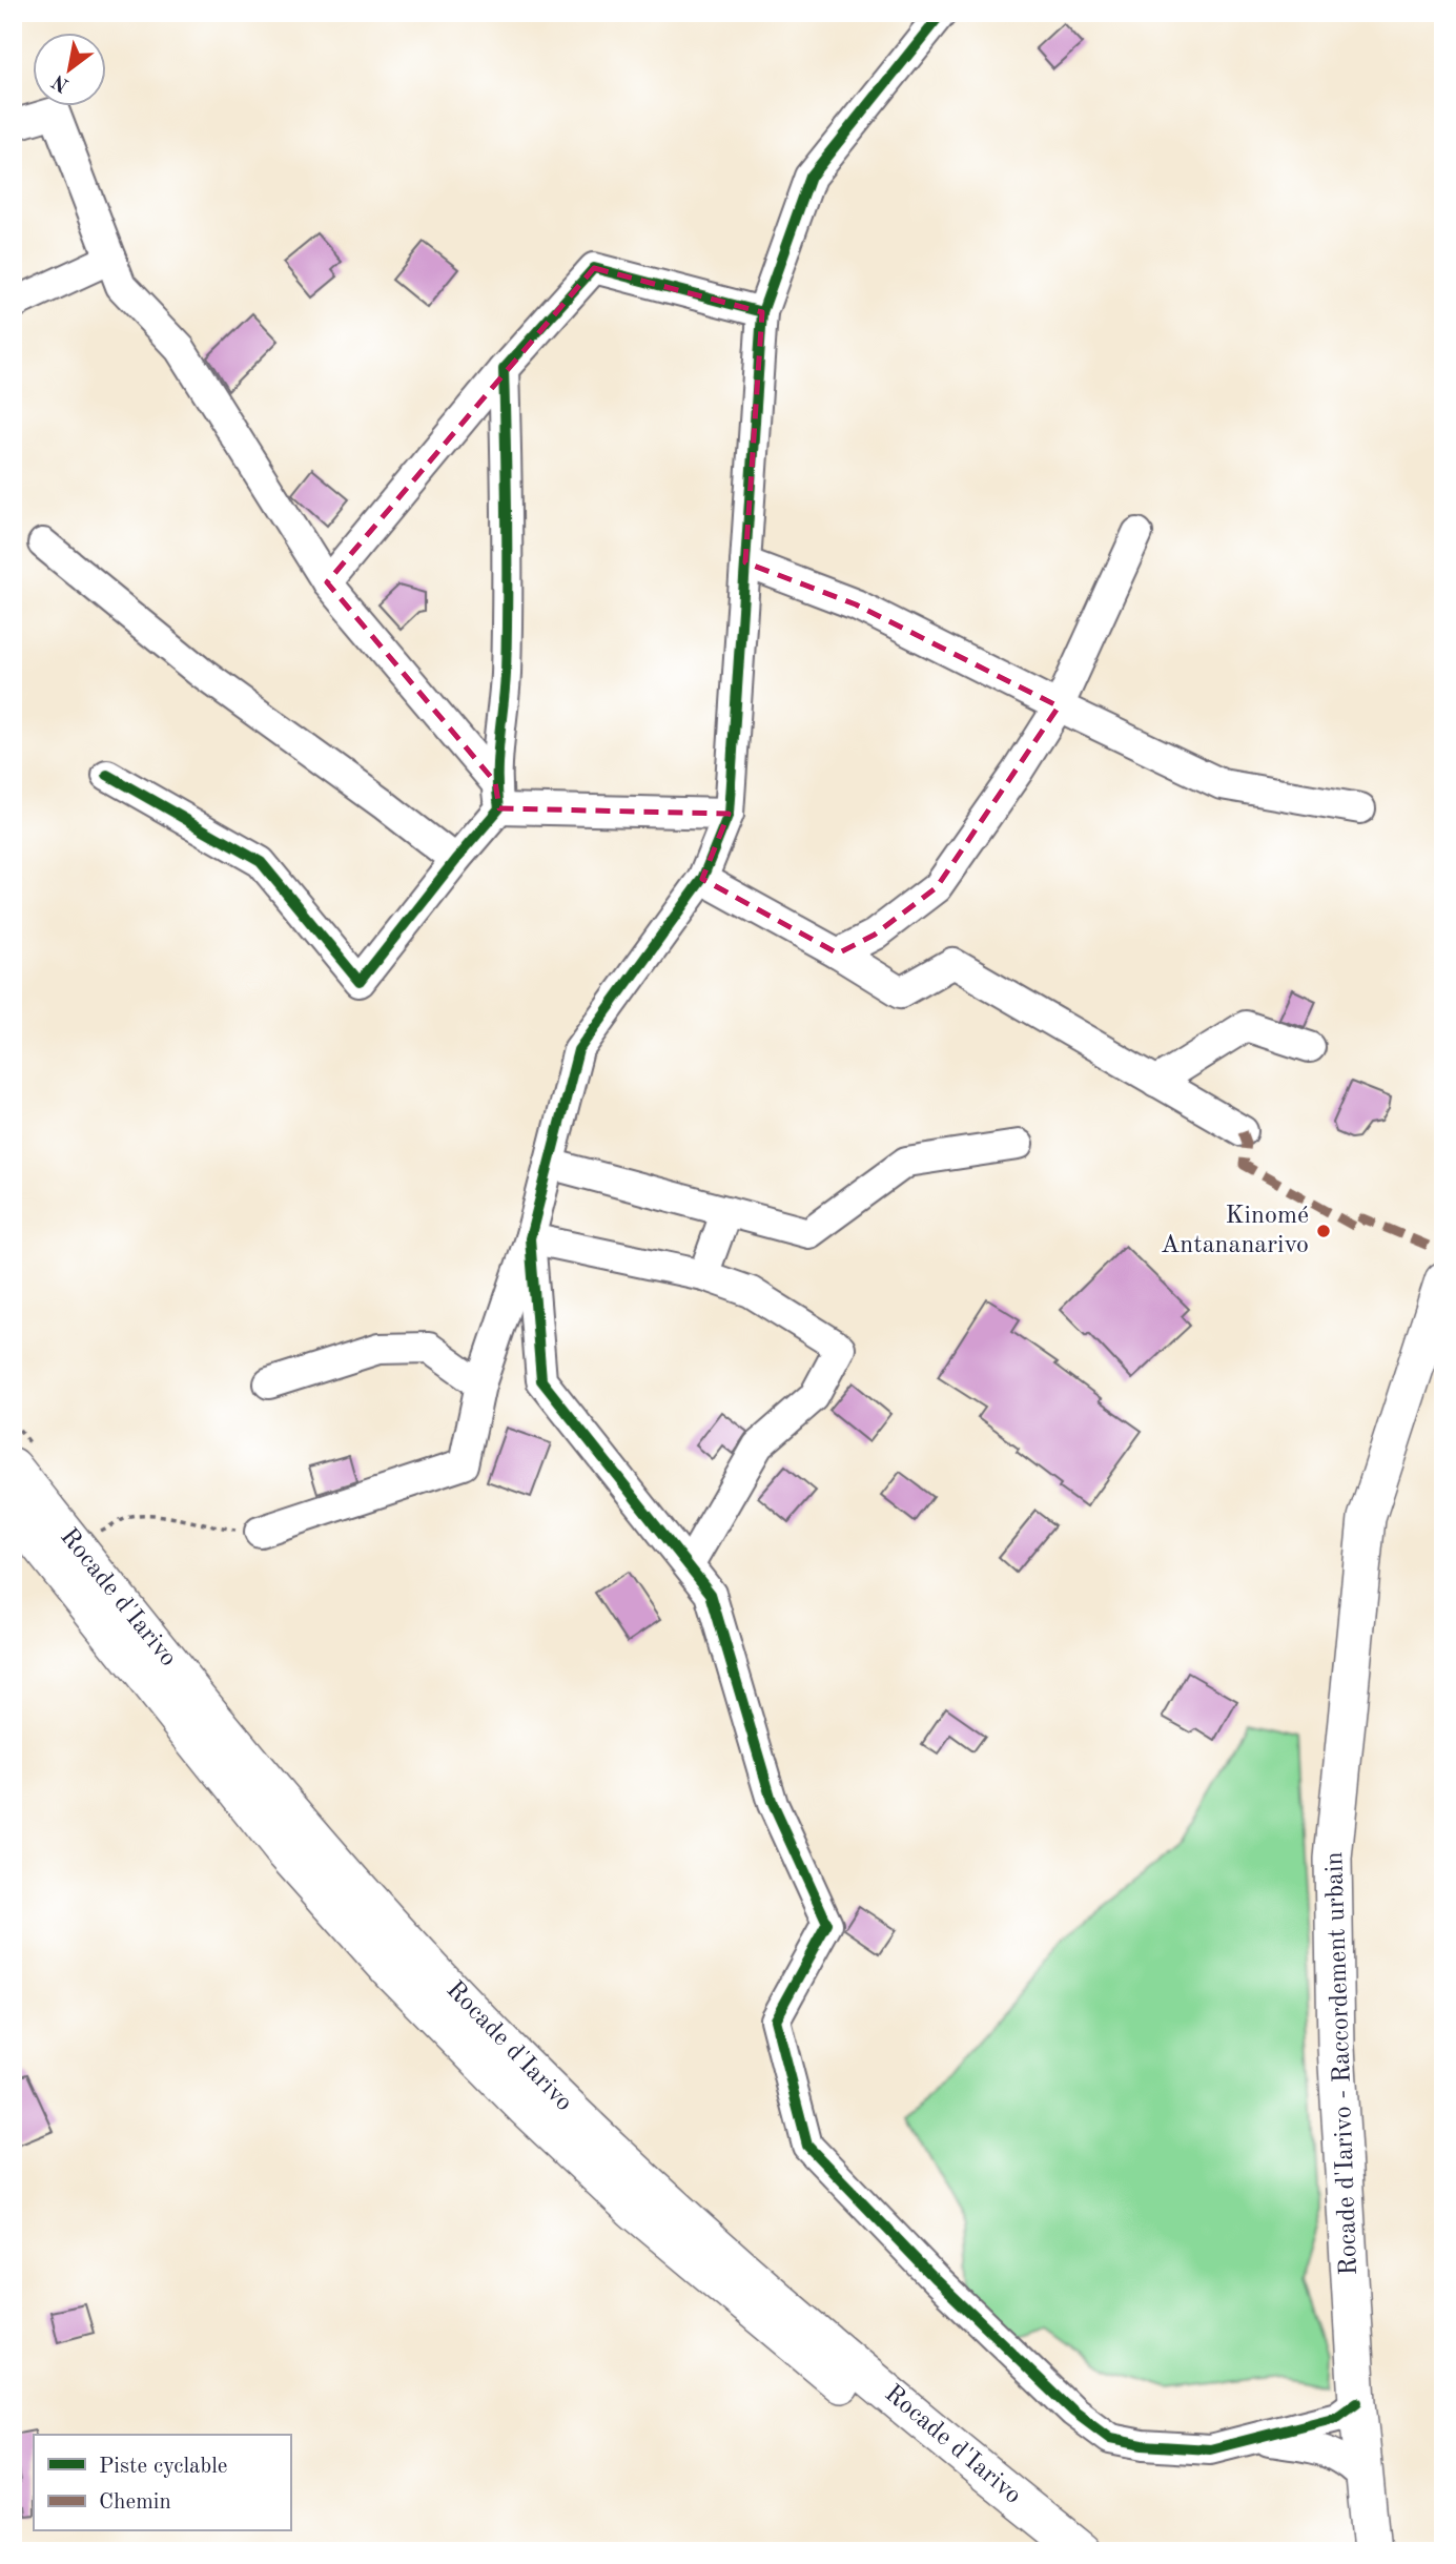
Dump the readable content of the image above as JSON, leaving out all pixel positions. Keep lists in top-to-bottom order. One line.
{"streets":{"main road":["Rocade d'Iarivo","Rocade d'Iarivo - Raccordement urbain"]},"places":["Kinomé Antananarivo"],"legend":["Piste cyclable","Chemin"],"north":"bottom left"}
